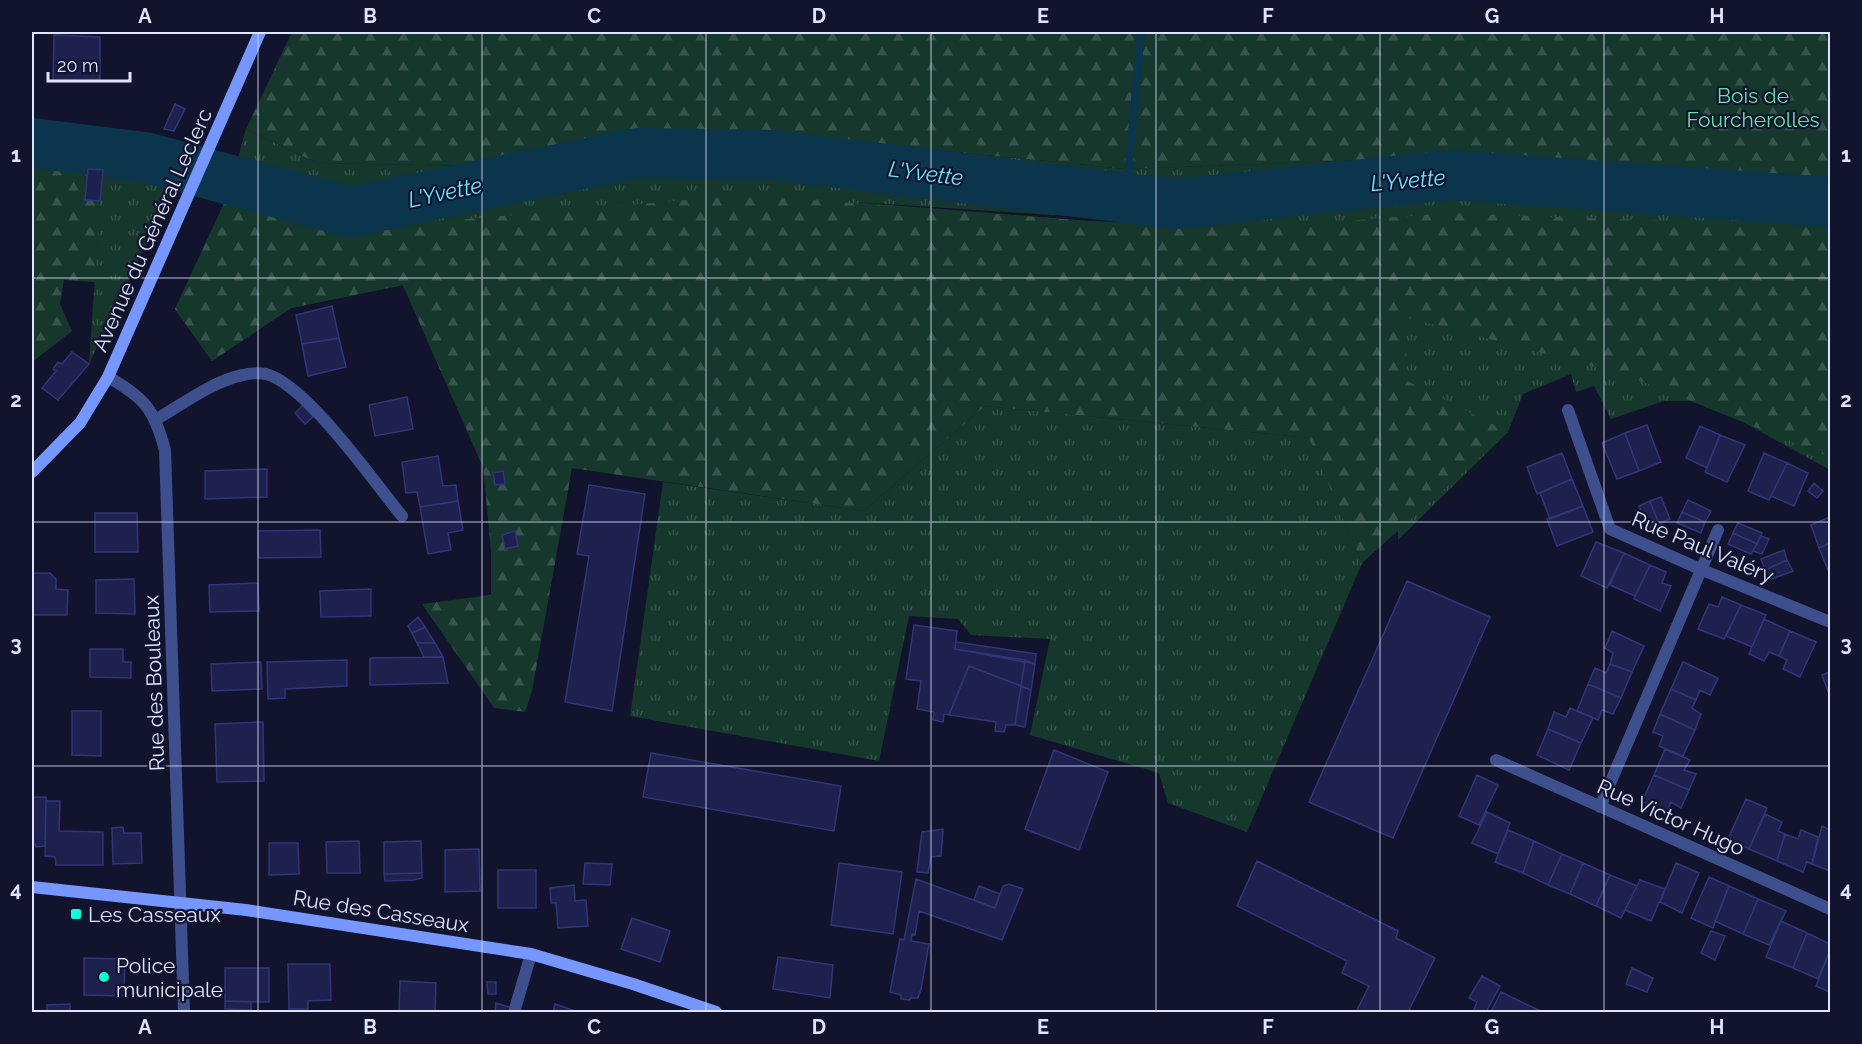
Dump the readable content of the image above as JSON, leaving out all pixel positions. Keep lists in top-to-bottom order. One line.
{"streets":{"street":["Avenue du Général Leclerc","Rue Paul Valéry","Rue des Bouleaux","Rue Victor Hugo","Rue des Casseaux"]},"crossings":[["Avenue du Général Leclerc","Rue des Bouleaux"],["Rue des Bouleaux","Rue des Casseaux"]],"water":["L'Yvette"],"parks":["Bois de Fourcherolles"],"places":{"transit":["Les Casseaux"],"other":["Police municipale"]},"scale_bar":"20 m","grid":{"columns":["A","B","C","D","E","F","G","H"],"rows":["1","2","3","4"]}}
